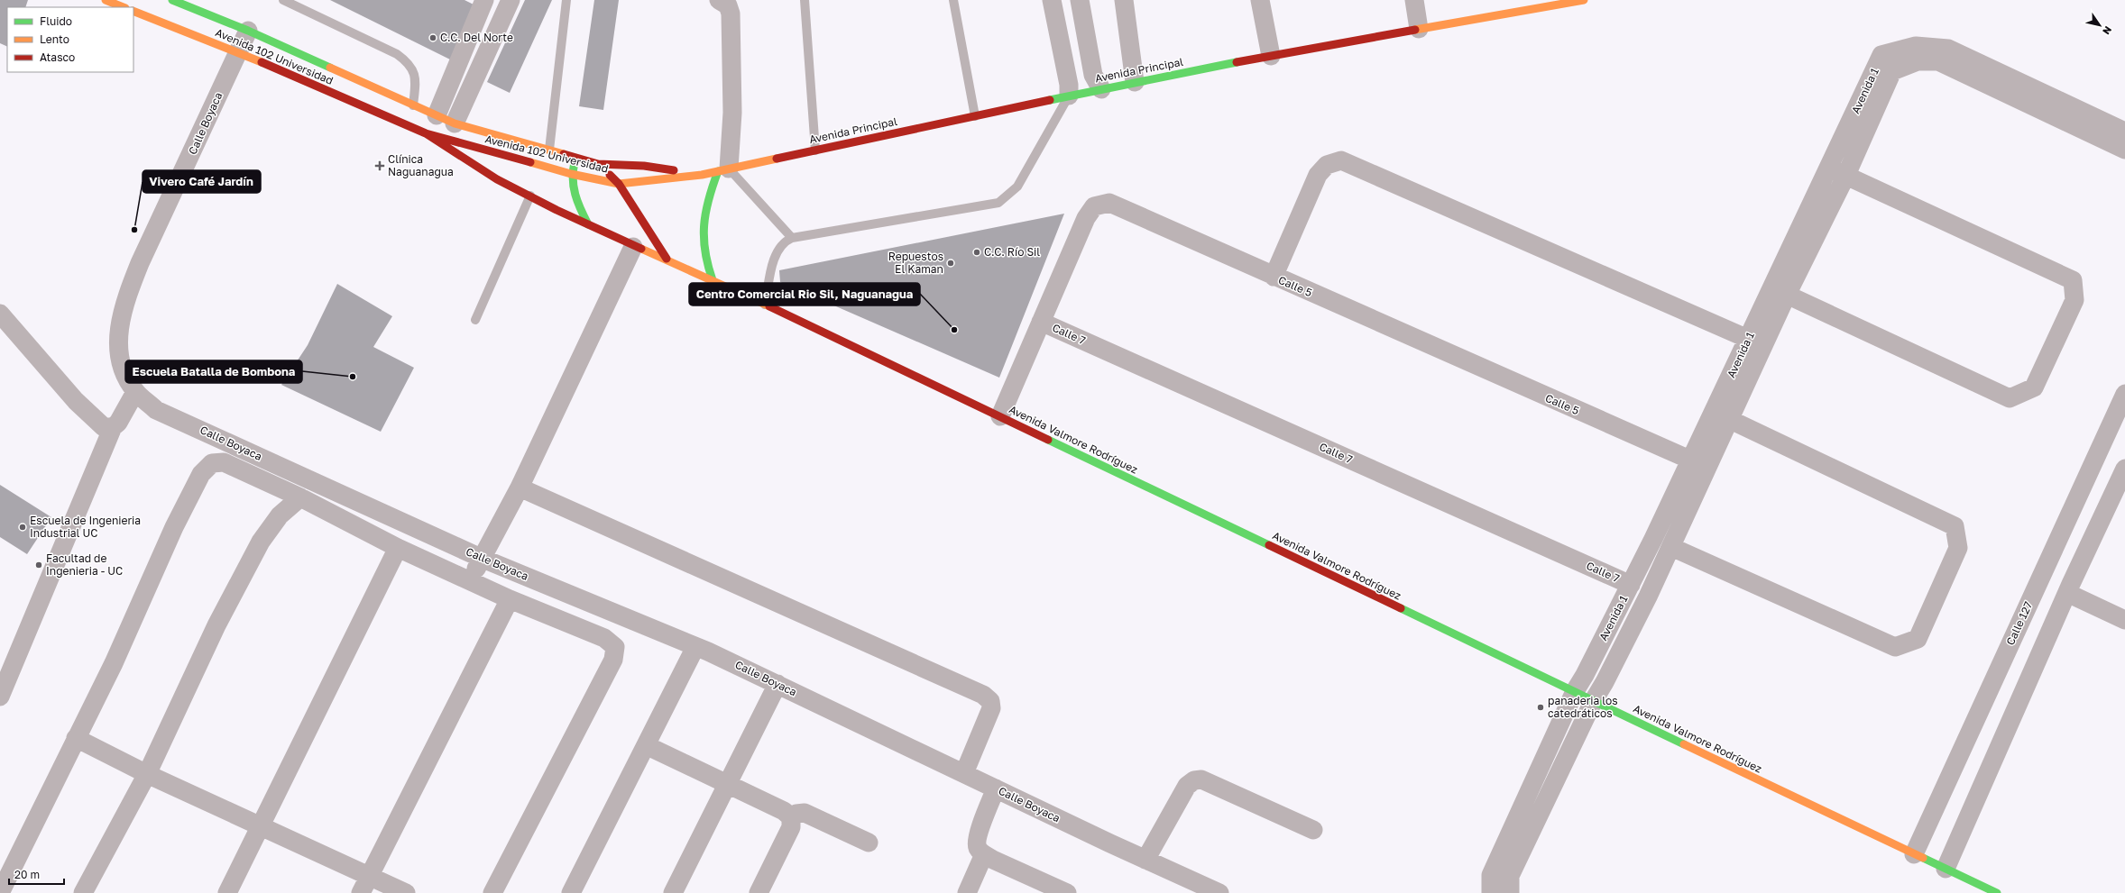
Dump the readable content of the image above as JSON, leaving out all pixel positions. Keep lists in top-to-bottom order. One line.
{"streets":{"main road":["Avenida 102 Universidad","Avenida Principal","Avenida Valmore Rodríguez"],"street":["Avenida 1","Calle Boyaca","Calle 5","Calle 7","Calle 127"]},"crossings":[["Avenida 102 Universidad","Avenida Principal"],["Avenida 102 Universidad","Calle Boyaca"],["Avenida 102 Universidad","Avenida Valmore Rodríguez"],["Avenida 1","Calle 5"],["Avenida 1","Calle 7"],["Avenida 1","Avenida Valmore Rodríguez"],["Calle 5","Calle 7"],["Calle 5","Avenida Valmore Rodríguez"],["Avenida Valmore Rodríguez","Calle 127"]],"places":{"other":["C.C. Del Norte","Vivero Café Jardín","C.C. Río Sil","Repuestos El Kaman","Centro Comercial Rio Sil, Naguanagua","Escuela Batalla de Bombona","Escuela de Ingenieria Industrial UC","Facultad de Ingenieria - UC","panaderia los catedráticos"],"health":["Clínica Naguanagua"]},"legend":["Fluido","Lento","Atasco"],"scale_bar":"20 m","north":"bottom right"}
